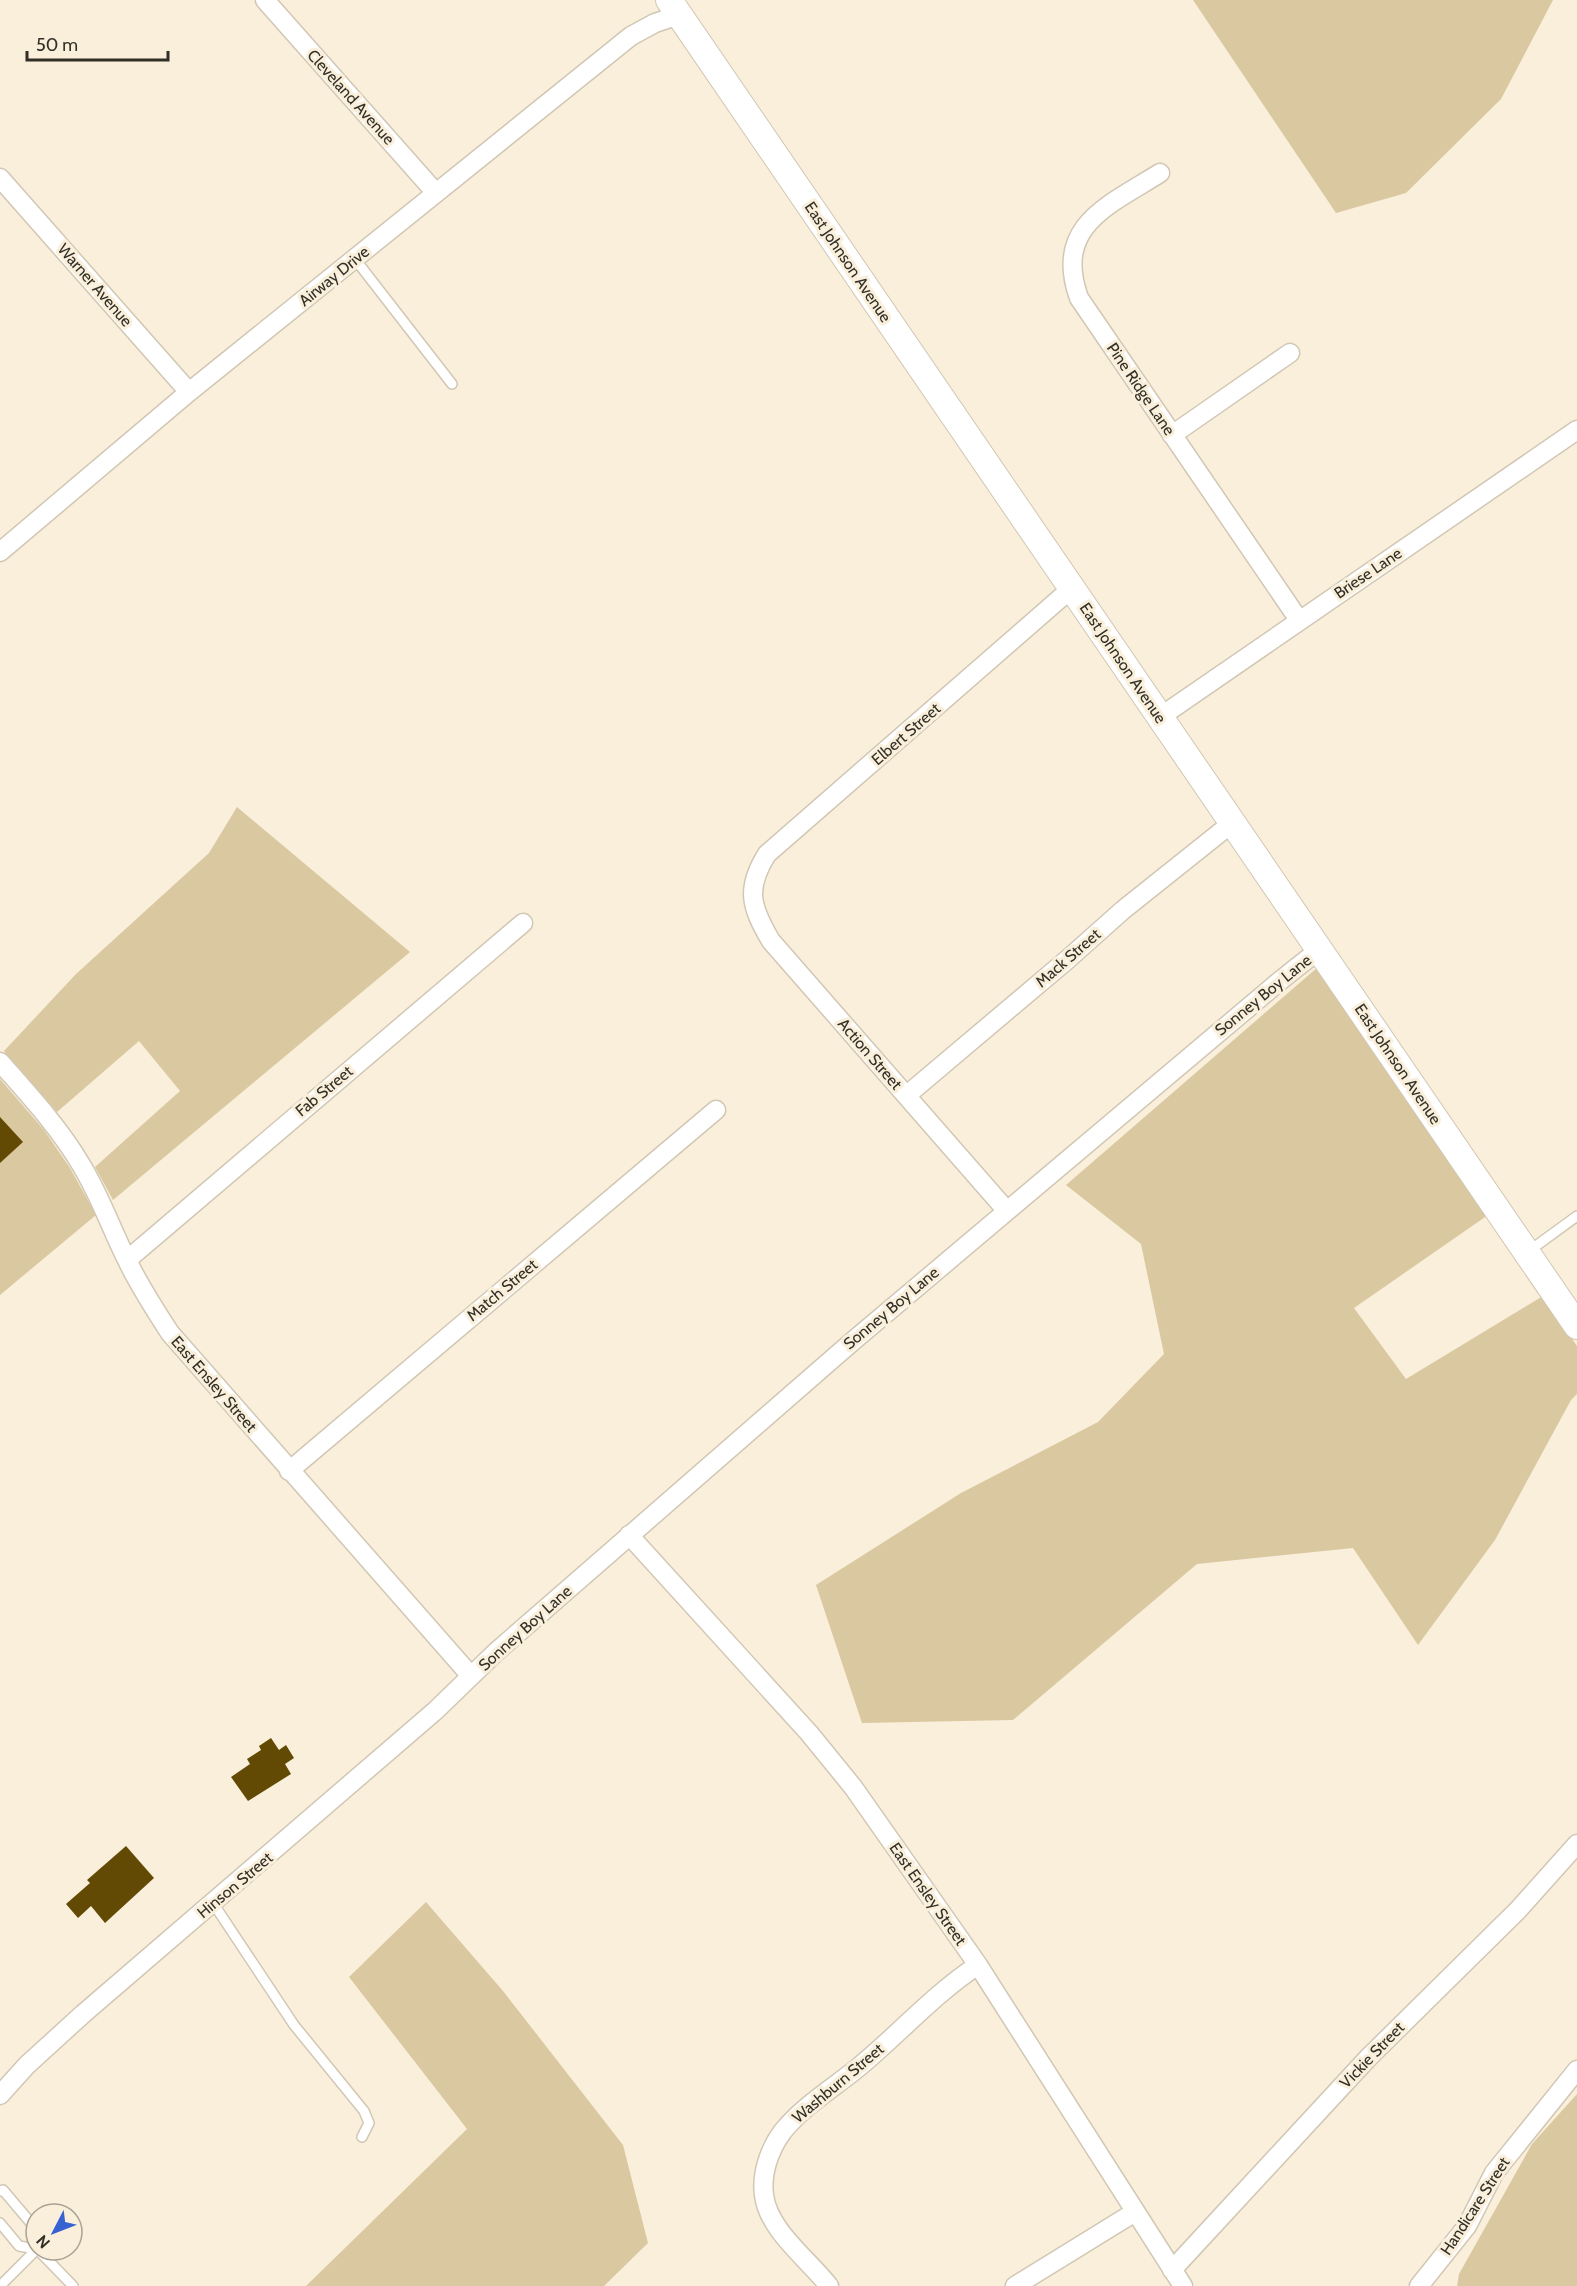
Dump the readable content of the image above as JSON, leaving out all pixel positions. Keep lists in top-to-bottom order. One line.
{"streets":{"main road":["East Johnson Avenue"],"street":["Cleveland Avenue","Airway Drive","Warner Avenue","Pine Ridge Lane","Briese Lane","Elbert Street","Mack Street","Sonney Boy Lane","Action Street","Fab Street","Match Street","East Ensley Street","Hinson Street","Vickie Street","Washburn Street","Handicare Street"]},"crossings":[["Cleveland Avenue","Airway Drive"],["East Johnson Avenue","Airway Drive"],["East Johnson Avenue","Briese Lane"],["East Johnson Avenue","Elbert Street"],["East Johnson Avenue","Mack Street"],["East Johnson Avenue","Sonney Boy Lane"],["Airway Drive","Warner Avenue"],["Pine Ridge Lane","Briese Lane"],["Elbert Street","Action Street"],["Mack Street","Action Street"],["Sonney Boy Lane","Action Street"],["Sonney Boy Lane","East Ensley Street"],["Sonney Boy Lane","Hinson Street"],["Fab Street","East Ensley Street"],["Match Street","East Ensley Street"],["East Ensley Street","Hinson Street"],["East Ensley Street","Vickie Street"],["East Ensley Street","Washburn Street"]],"scale_bar":"50 m","north":"bottom left"}
